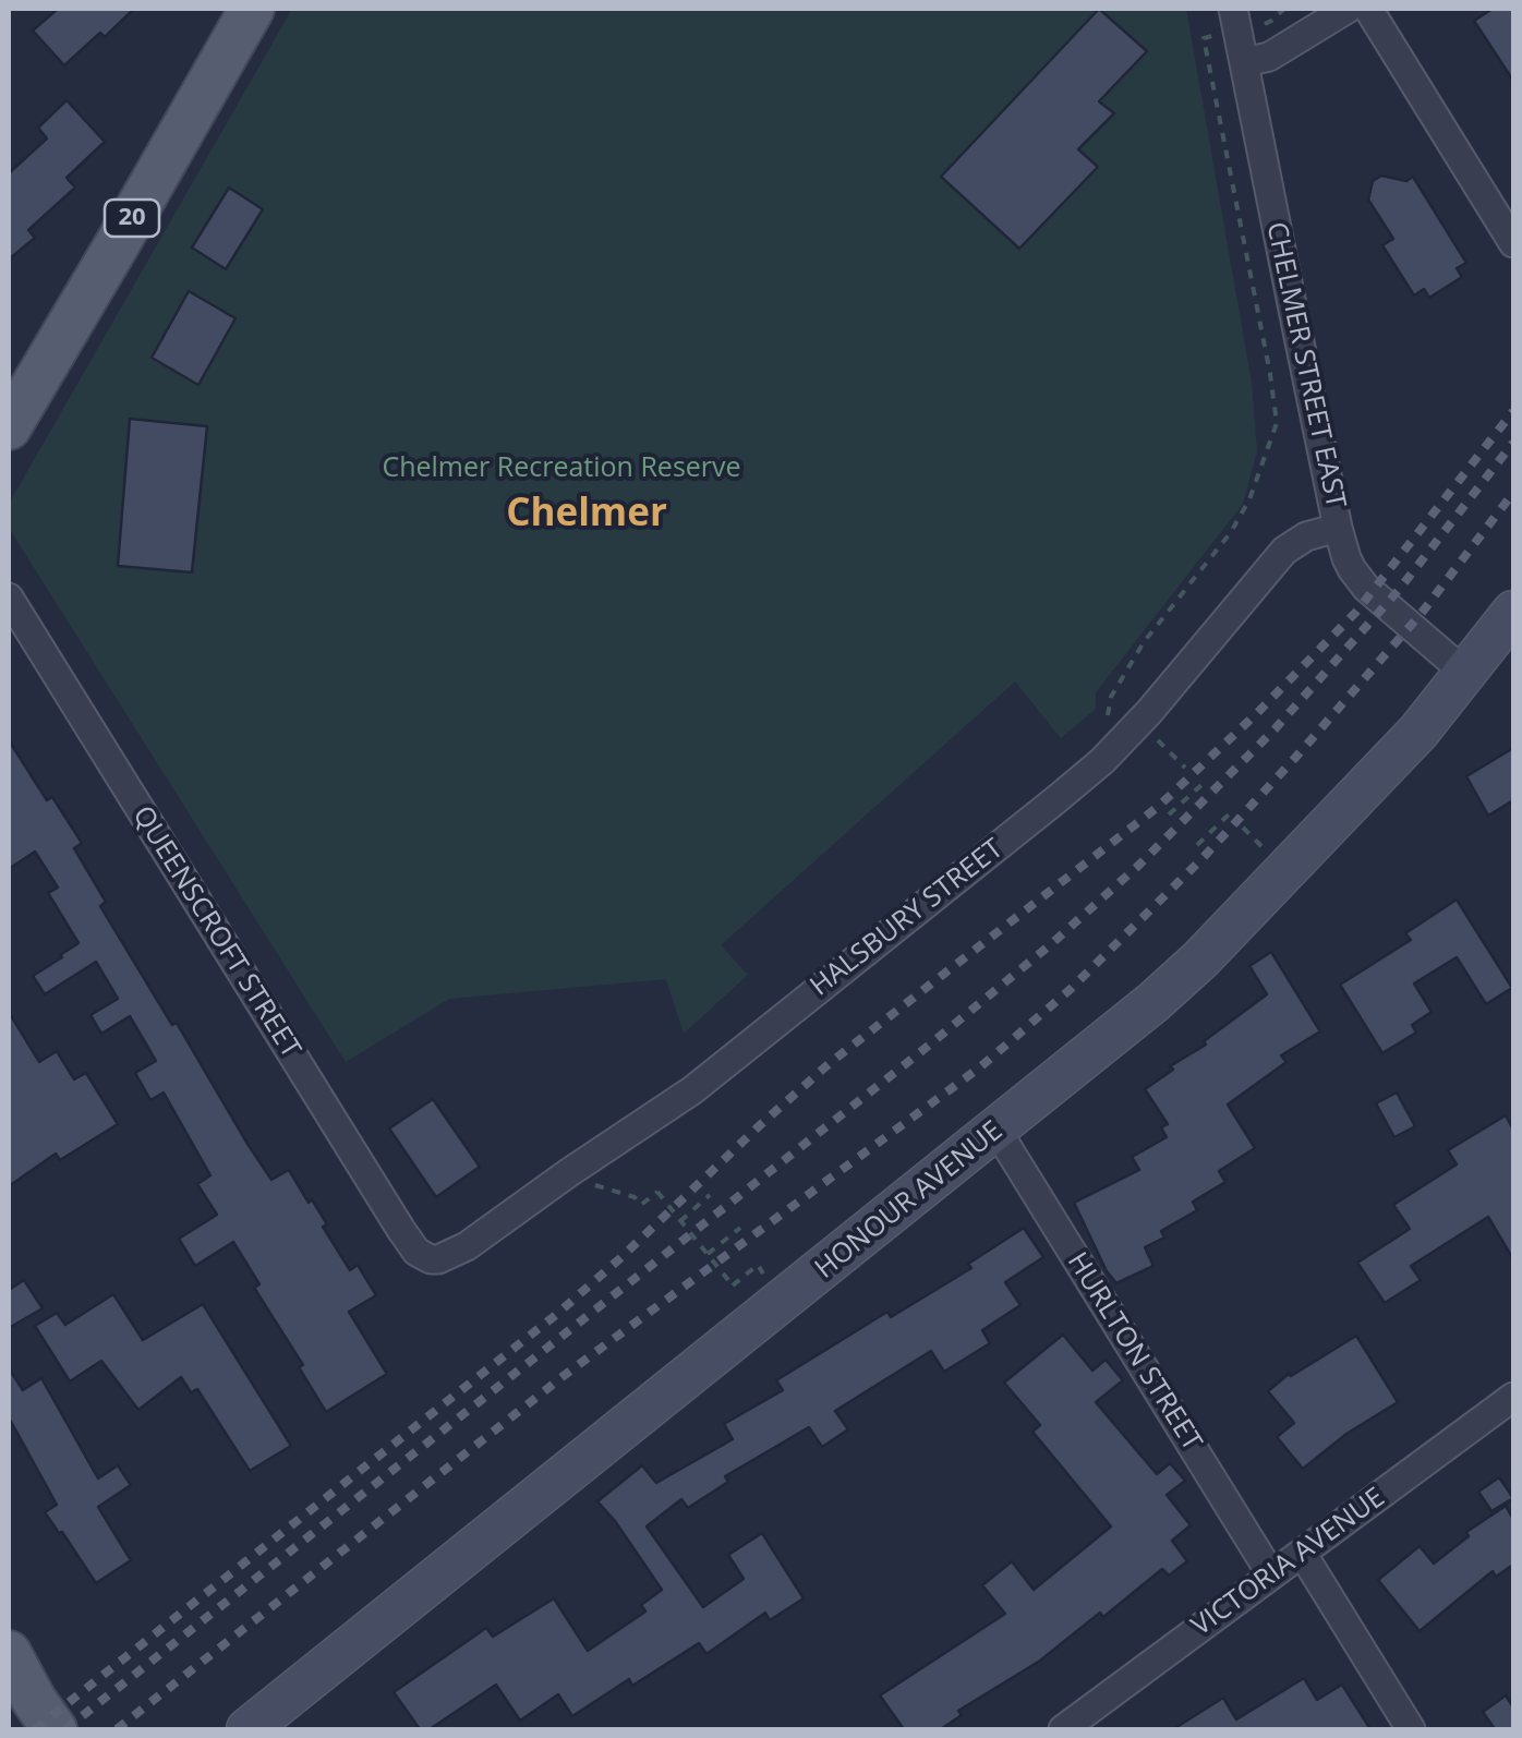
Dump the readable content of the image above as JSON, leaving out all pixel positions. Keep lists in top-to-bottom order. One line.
{"streets":{"main road":["20","HONOUR AVENUE"],"street":["CHELMER STREET EAST","HALSBURY STREET","QUEENSCROFT STREET","HURLTON STREET","VICTORIA AVENUE"]},"crossings":[["CHELMER STREET EAST","HALSBURY STREET"],["CHELMER STREET EAST","HONOUR AVENUE"],["HALSBURY STREET","QUEENSCROFT STREET"],["HONOUR AVENUE","HURLTON STREET"],["HURLTON STREET","VICTORIA AVENUE"]],"districts":["Chelmer"],"parks":["Chelmer Recreation Reserve"]}
